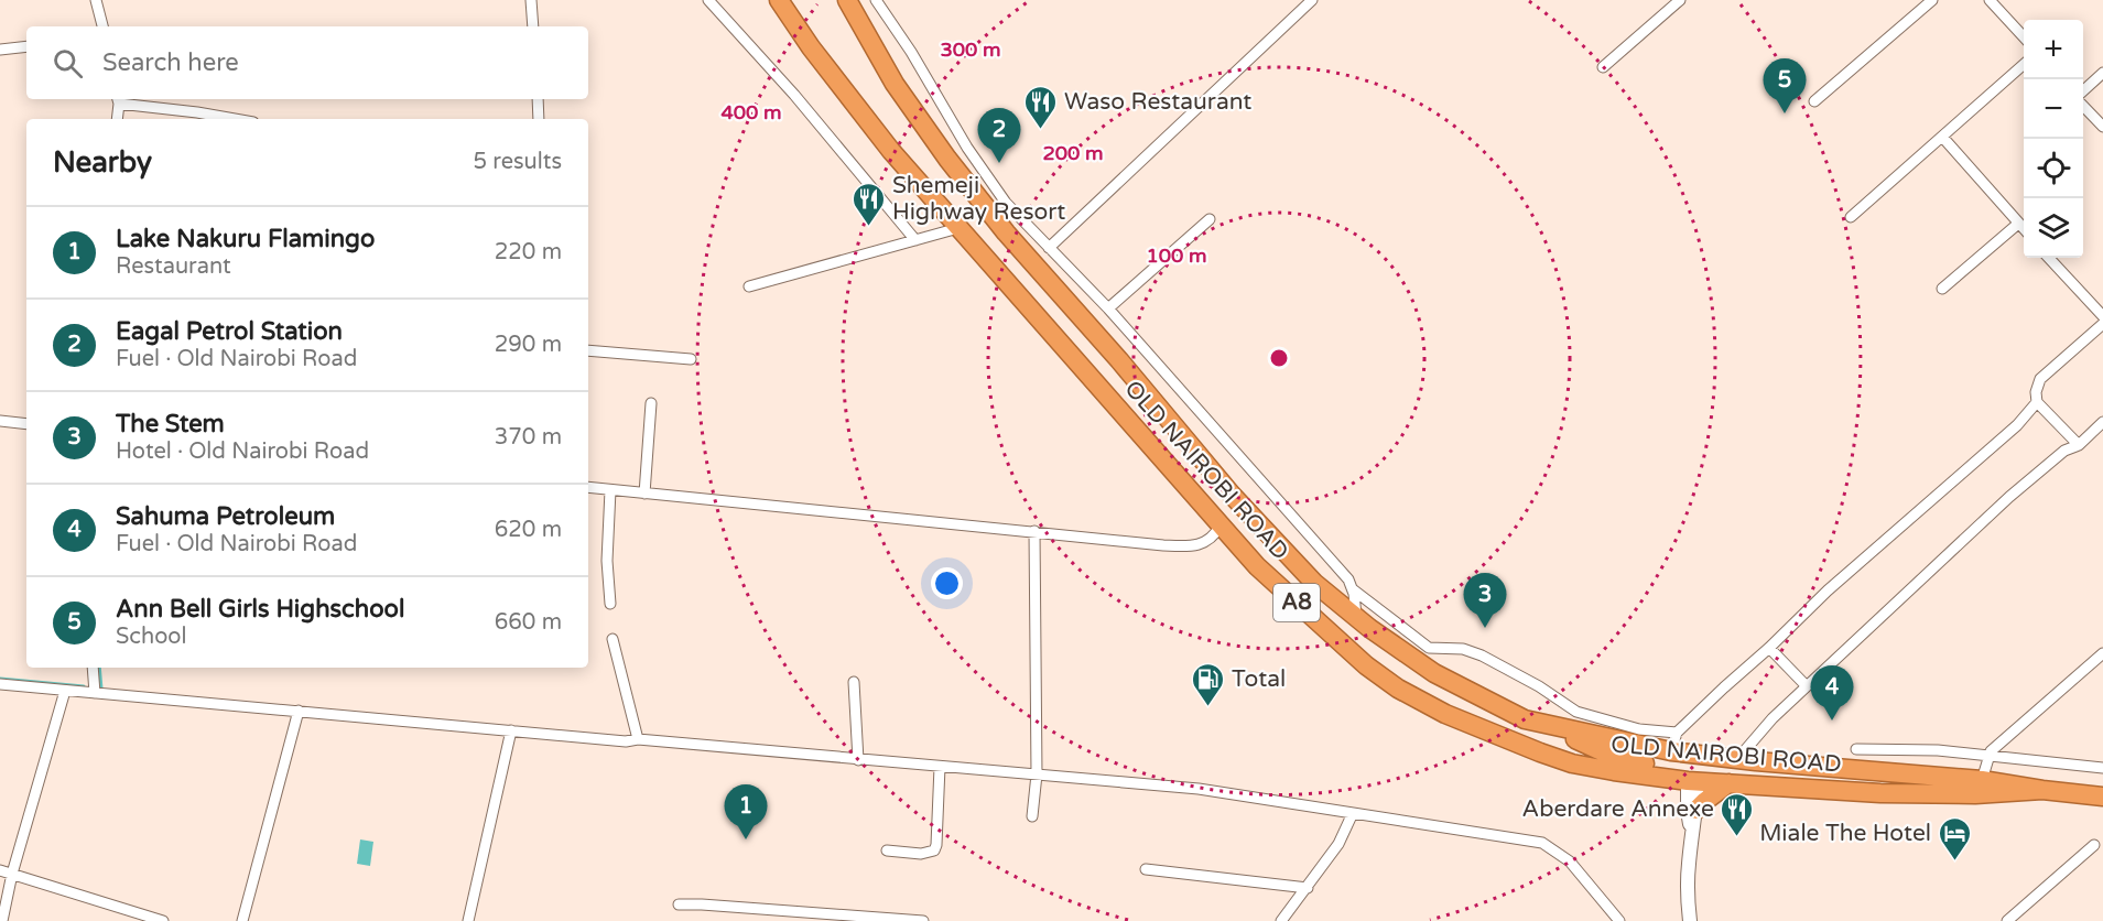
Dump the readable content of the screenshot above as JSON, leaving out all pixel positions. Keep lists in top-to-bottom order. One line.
{"streets":{"highway":["OLD NAIROBI ROAD","A8"]},"places":{"restaurant":["Waso Restaurant","Shemeji Highway Resort","Aberdare Annexe"],"fuel station":["Total"],"hotel":["Miale The Hotel"]},"page":{"map_buttons":["+","−"],"search":"Search here","pins":["5","2","3","4","1"],"heading":["Nearby","5 results"],"list":[{"mark":"1","name":"Lake Nakuru Flamingo","note":"Restaurant","value":"220 m"},{"mark":"2","name":"Eagal Petrol Station","note":"Fuel · Old Nairobi Road","value":"290 m"},{"mark":"3","name":"The Stem","note":"Hotel · Old Nairobi Road","value":"370 m"},{"mark":"4","name":"Sahuma Petroleum","note":"Fuel · Old Nairobi Road","value":"620 m"},{"mark":"5","name":"Ann Bell Girls Highschool","note":"School","value":"660 m"}]},"rings":["300 m","400 m","200 m","100 m"]}
